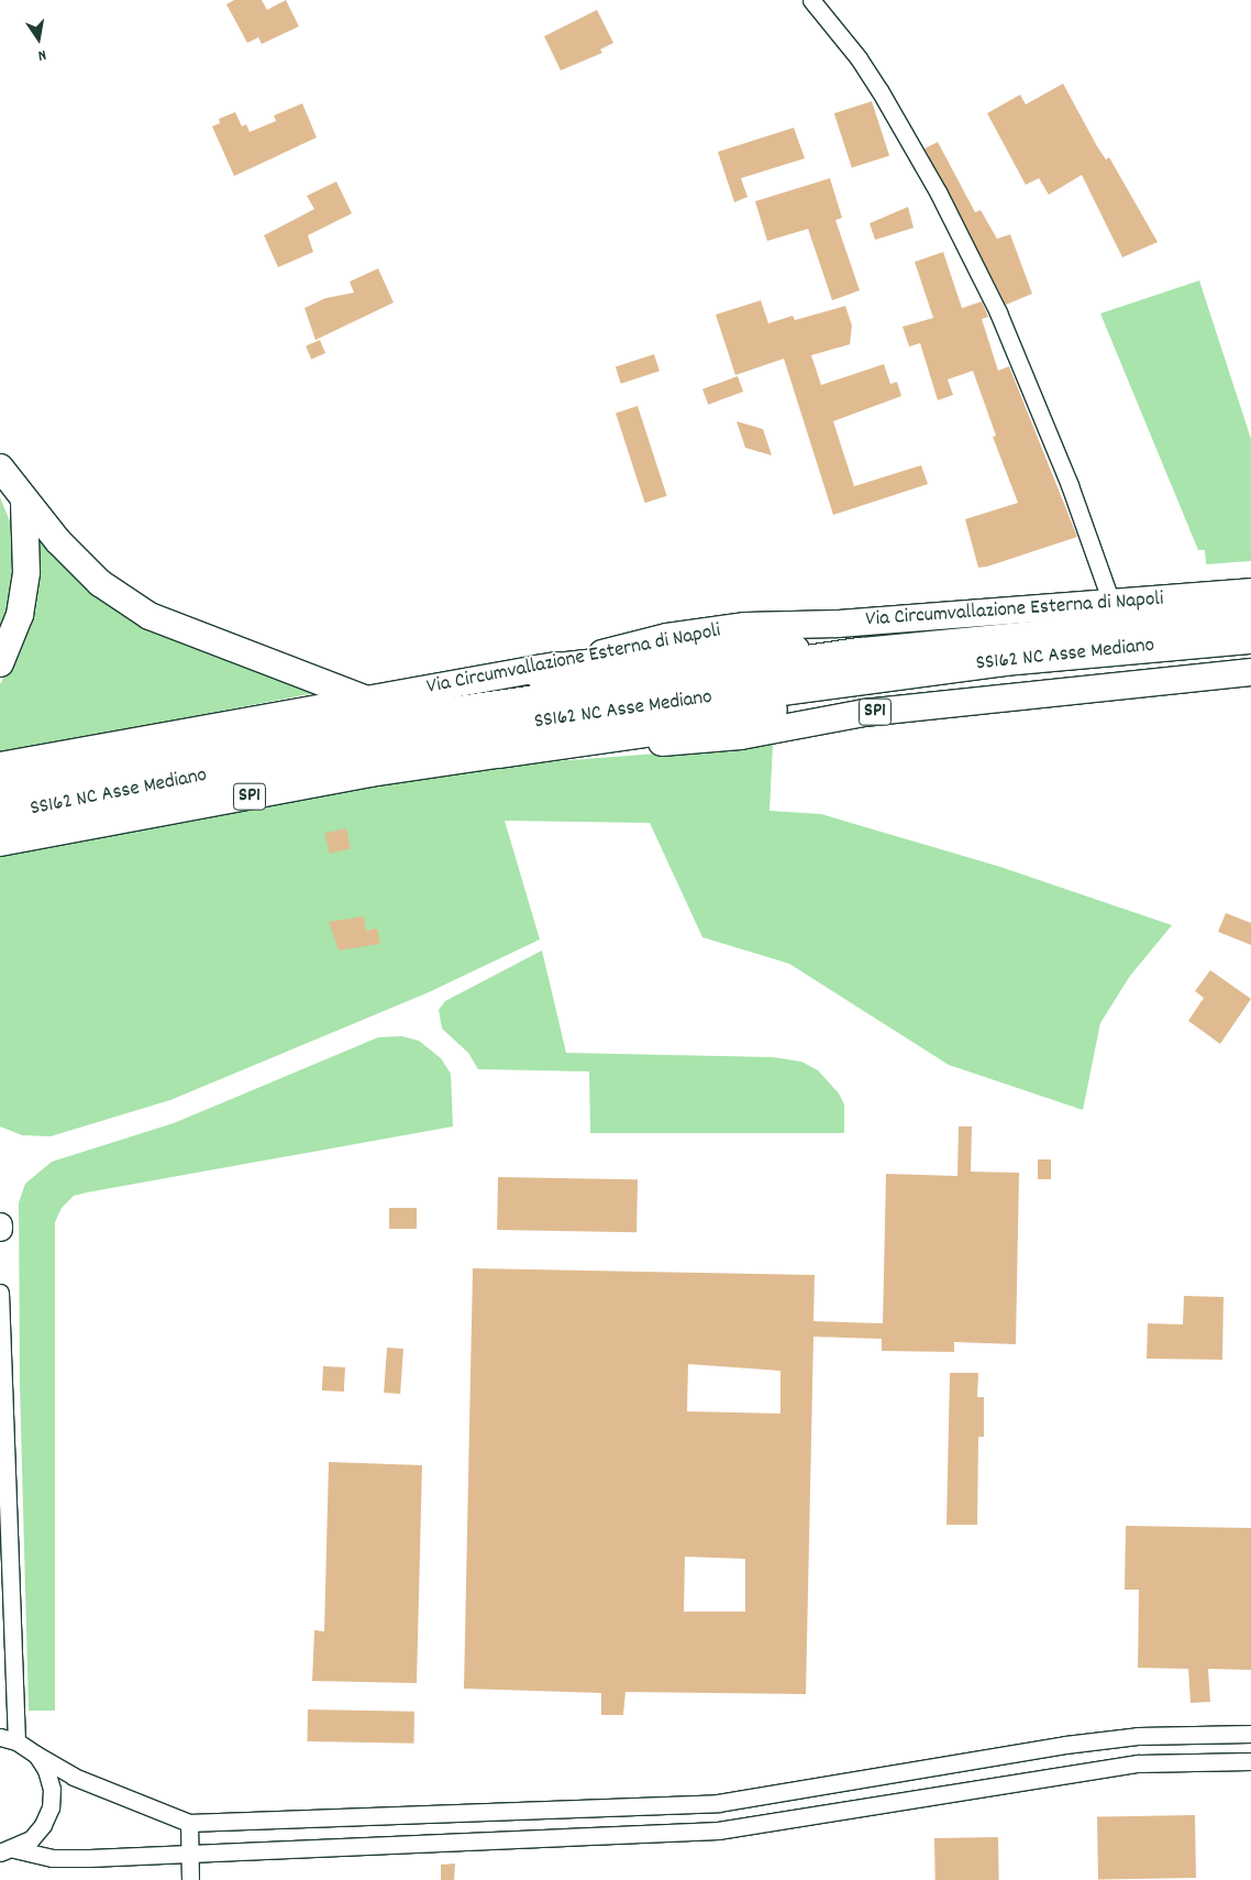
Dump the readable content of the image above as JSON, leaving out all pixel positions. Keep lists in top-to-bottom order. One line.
{"streets":{"highway":["SS162 NC Asse Mediano"],"main road":["Via Circumvallazione Esterna di Napoli","SP1"]},"north":"bottom"}
